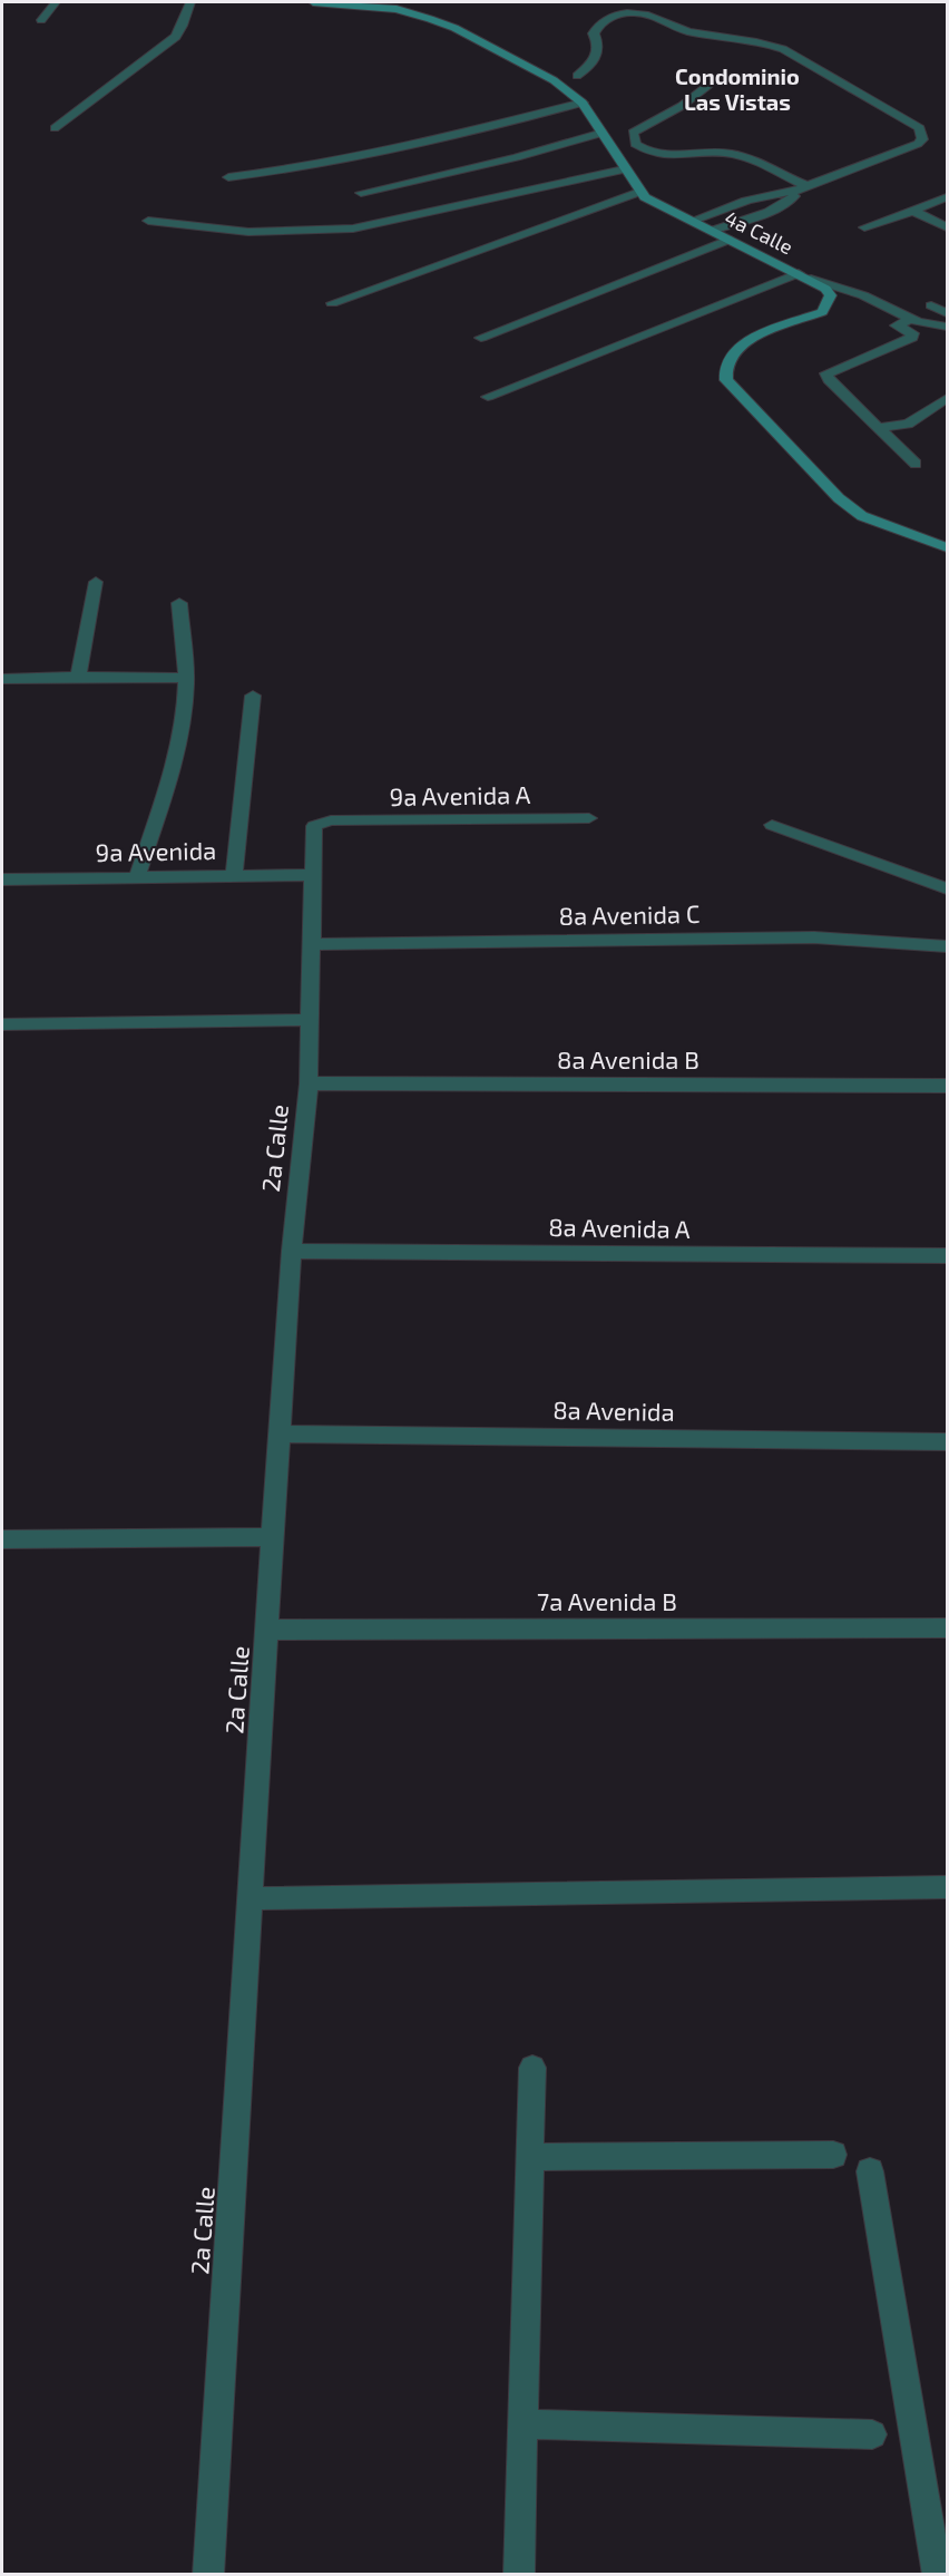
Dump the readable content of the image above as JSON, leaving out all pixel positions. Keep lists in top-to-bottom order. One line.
{"streets":{"street":["4a Calle","9a Avenida A","9a Avenida","8a Avenida C","8a Avenida B","2a Calle","8a Avenida A","8a Avenida","7a Avenida B"]},"crossings":[["9a Avenida A","2a Calle"],["9a Avenida","2a Calle"],["8a Avenida C","2a Calle"],["8a Avenida B","2a Calle"],["2a Calle","8a Avenida A"],["2a Calle","8a Avenida"],["2a Calle","7a Avenida B"]],"districts":["Condominio Las Vistas"]}
